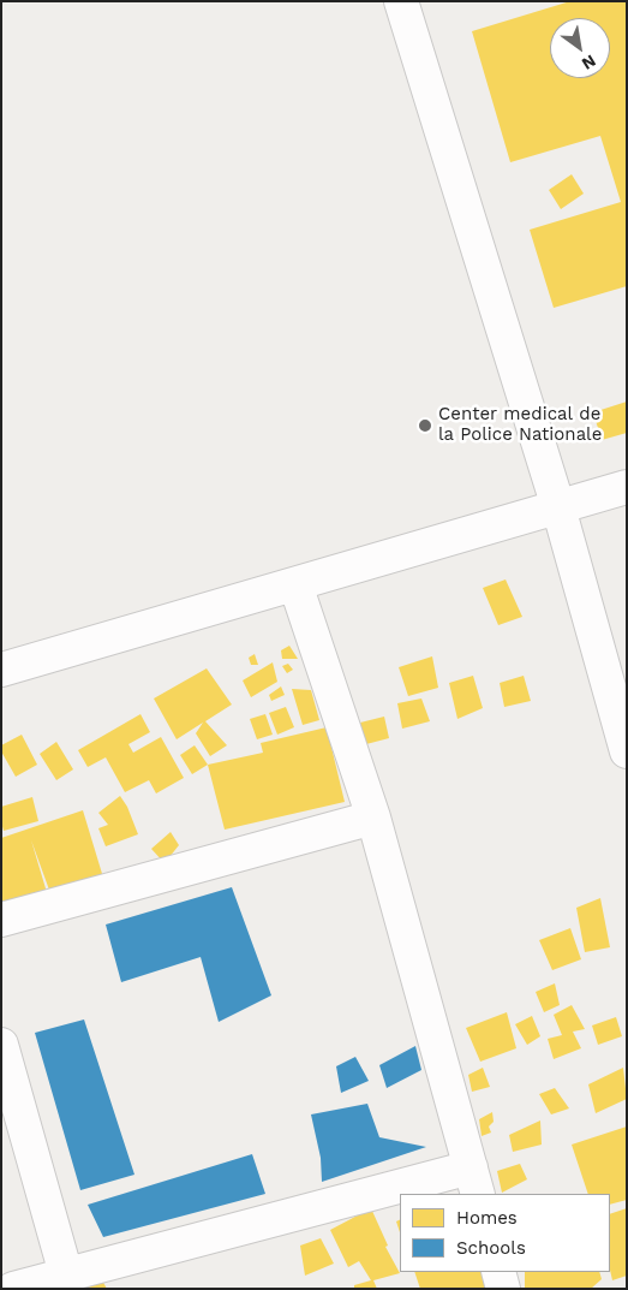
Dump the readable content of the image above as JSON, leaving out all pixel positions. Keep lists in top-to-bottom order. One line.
{"places":["Center medical de la Police Nationale"],"legend":["Homes","Schools"],"north":"bottom right"}
